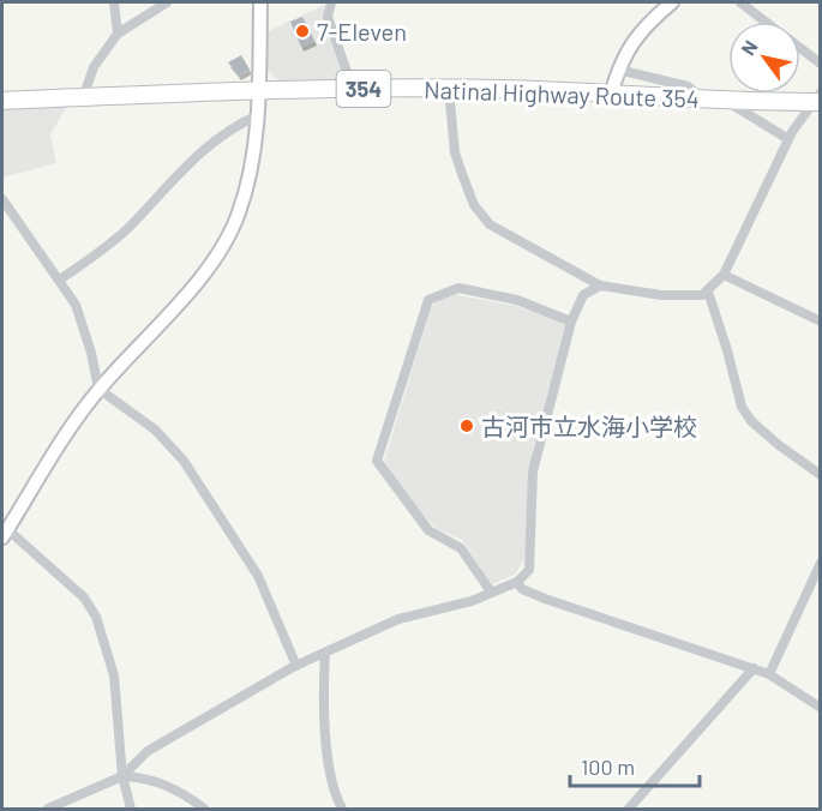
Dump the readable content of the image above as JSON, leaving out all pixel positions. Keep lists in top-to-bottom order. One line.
{"streets":{"highway":["354","Natinal Highway Route 354"]},"places":["7-Eleven","古河市立水海小学校"],"scale_bar":"100 m","north":"top left"}
